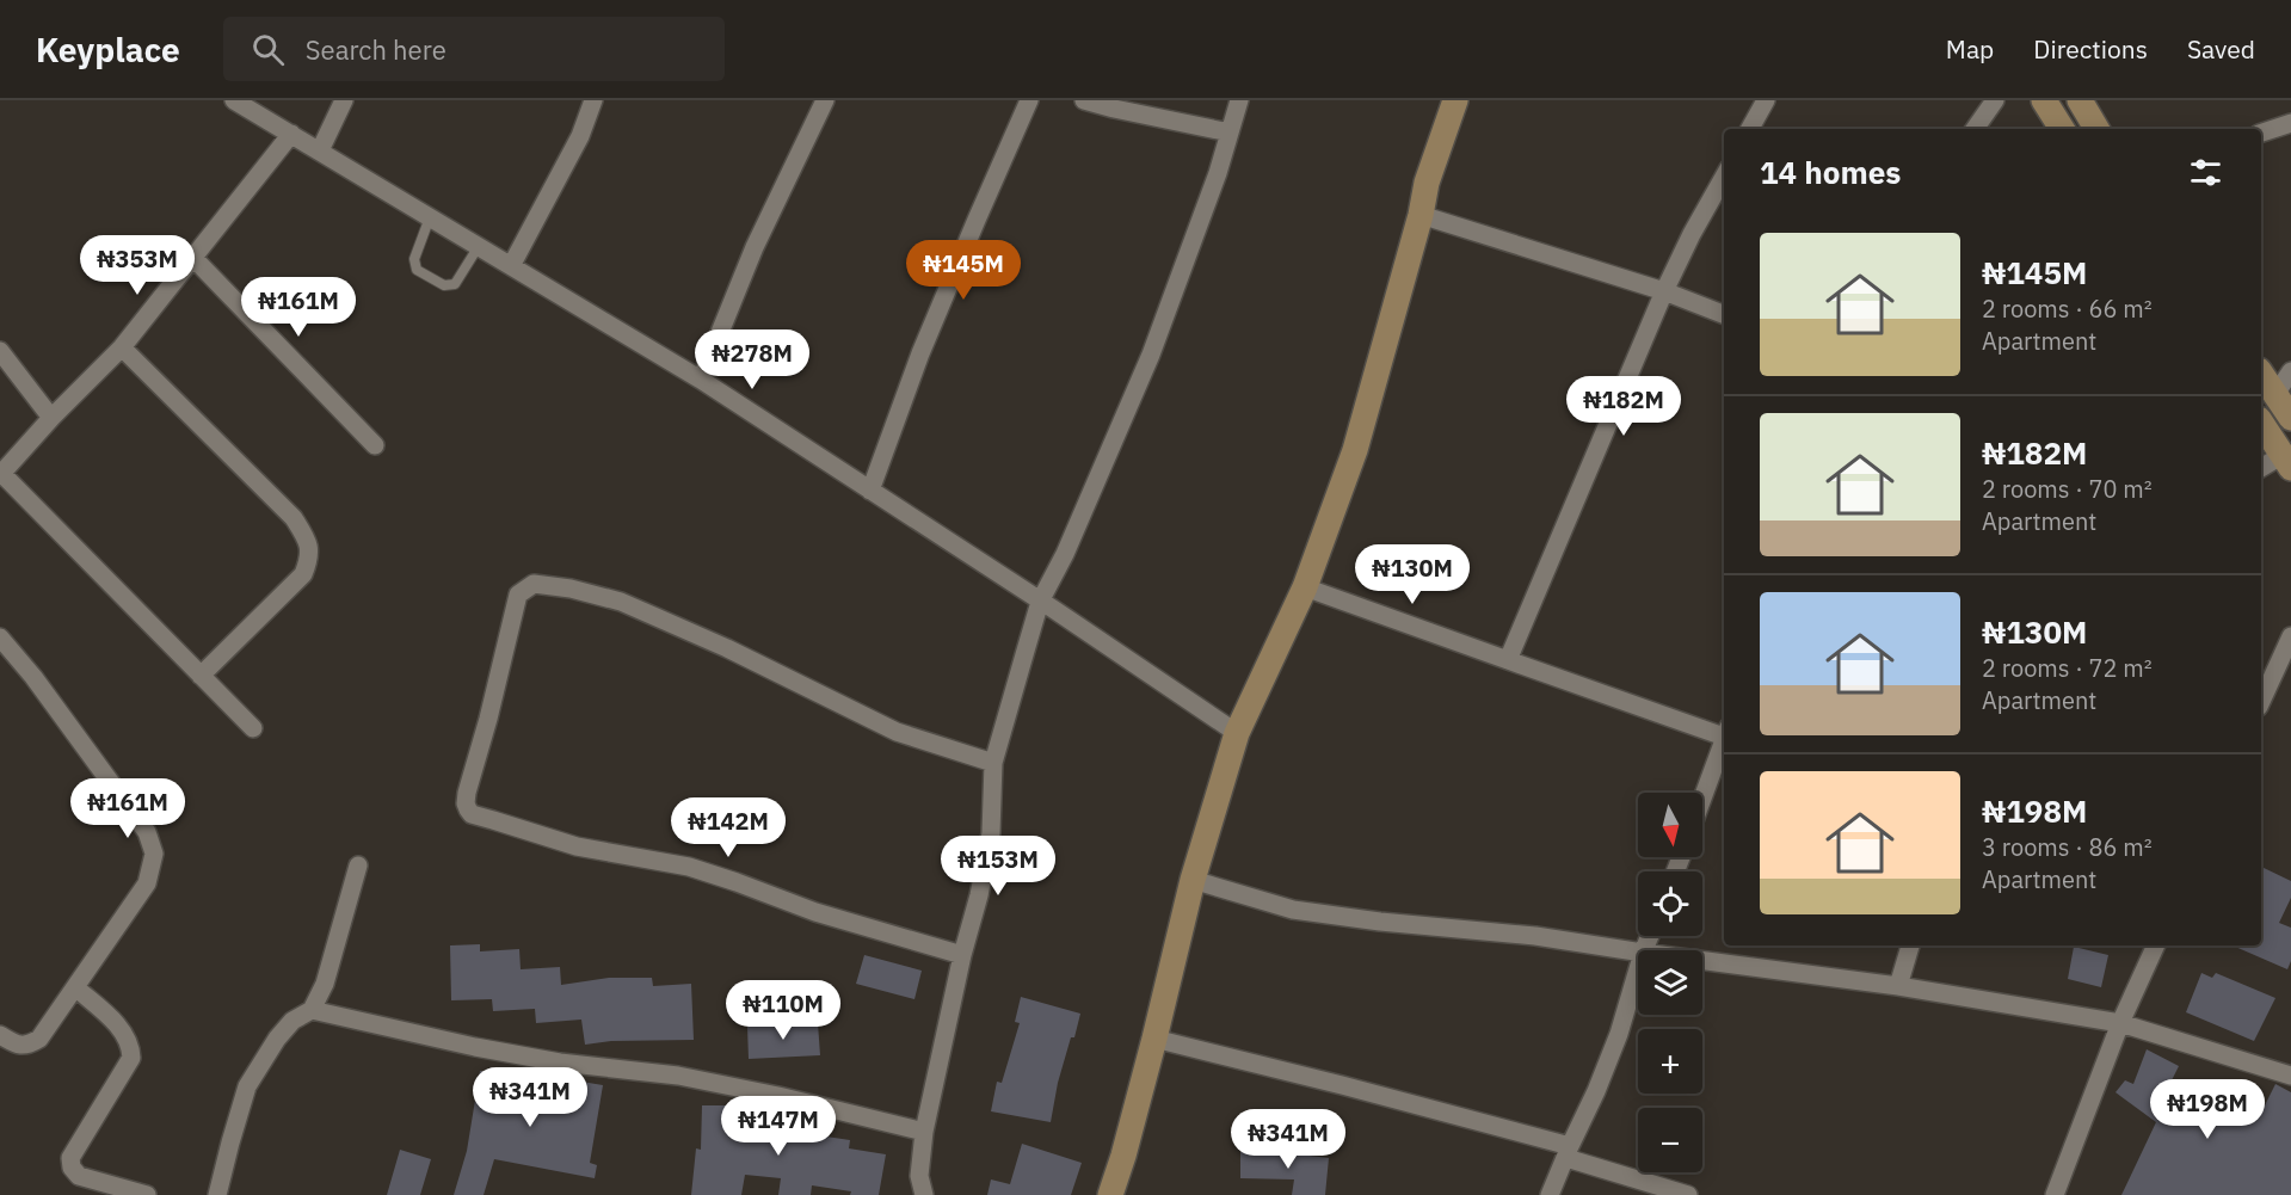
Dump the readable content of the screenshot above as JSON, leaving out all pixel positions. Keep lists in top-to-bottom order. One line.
{"north":"bottom","page":{"header":"Keyplace","search":"Search here","nav":["Map","Directions","Saved"],"heading":"14 homes","list":[{"name":"₦145M","note":"2 rooms · 66 m² · Apartment"},{"name":"₦182M","note":"2 rooms · 70 m² · Apartment"},{"name":"₦130M","note":"2 rooms · 72 m² · Apartment"},{"name":"₦198M","note":"3 rooms · 86 m² · Apartment"}],"price":["₦353M","₦145M","₦161M","₦278M","₦182M","₦130M","₦161M","₦142M","₦153M","₦110M","₦341M","₦198M","₦147M","₦341M"],"map_buttons":["+","−"]}}
